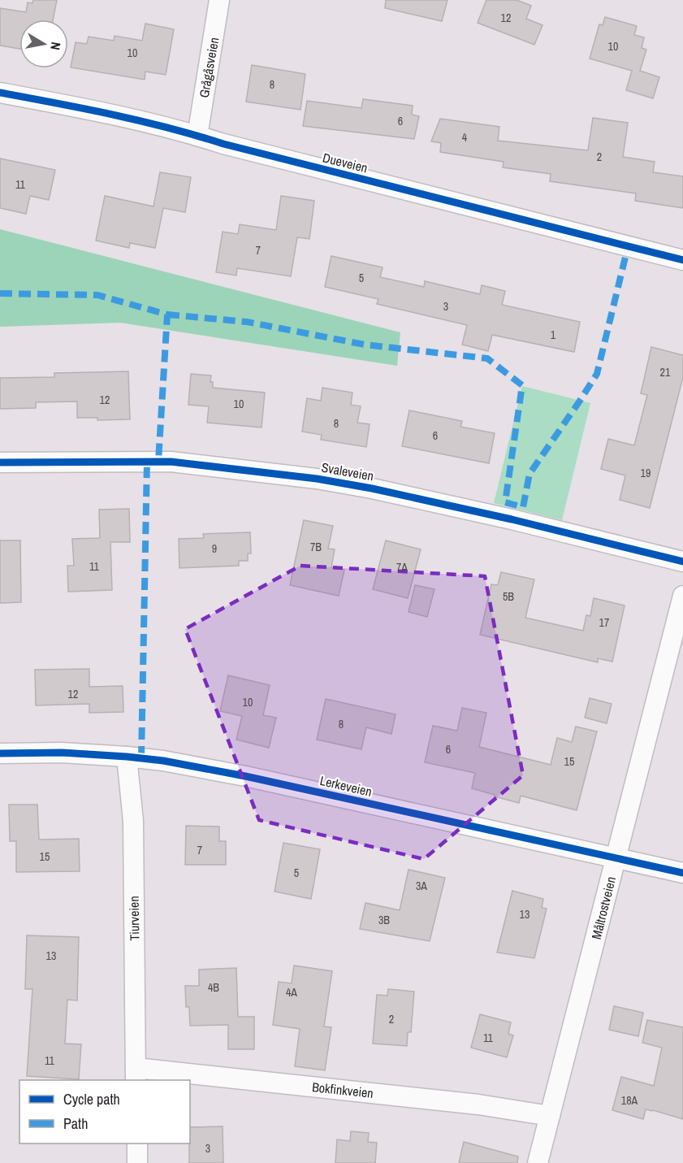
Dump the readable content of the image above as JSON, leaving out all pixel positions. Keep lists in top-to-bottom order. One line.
{"streets":{"street":["Grågåsveien","Dueveien","Svaleveien","Lerkeveien","Måltrostveien","Tiurveien","Bokfinkveien"]},"crossings":[["Grågåsveien","Dueveien"],["Lerkeveien","Måltrostveien"],["Lerkeveien","Tiurveien"],["Måltrostveien","Bokfinkveien"],["Tiurveien","Bokfinkveien"]],"house_numbers":["12","10","10","8","6","4","2","11","7","5","3","1","21","12","10","8","6","19","7B","9","11","7A","5B","17","12","10","8","6","15","7","15","5","3A","13","3B","13","4B","4A","2","11","11","18A","3"],"legend":["Cycle path","Path"],"north":"right"}
